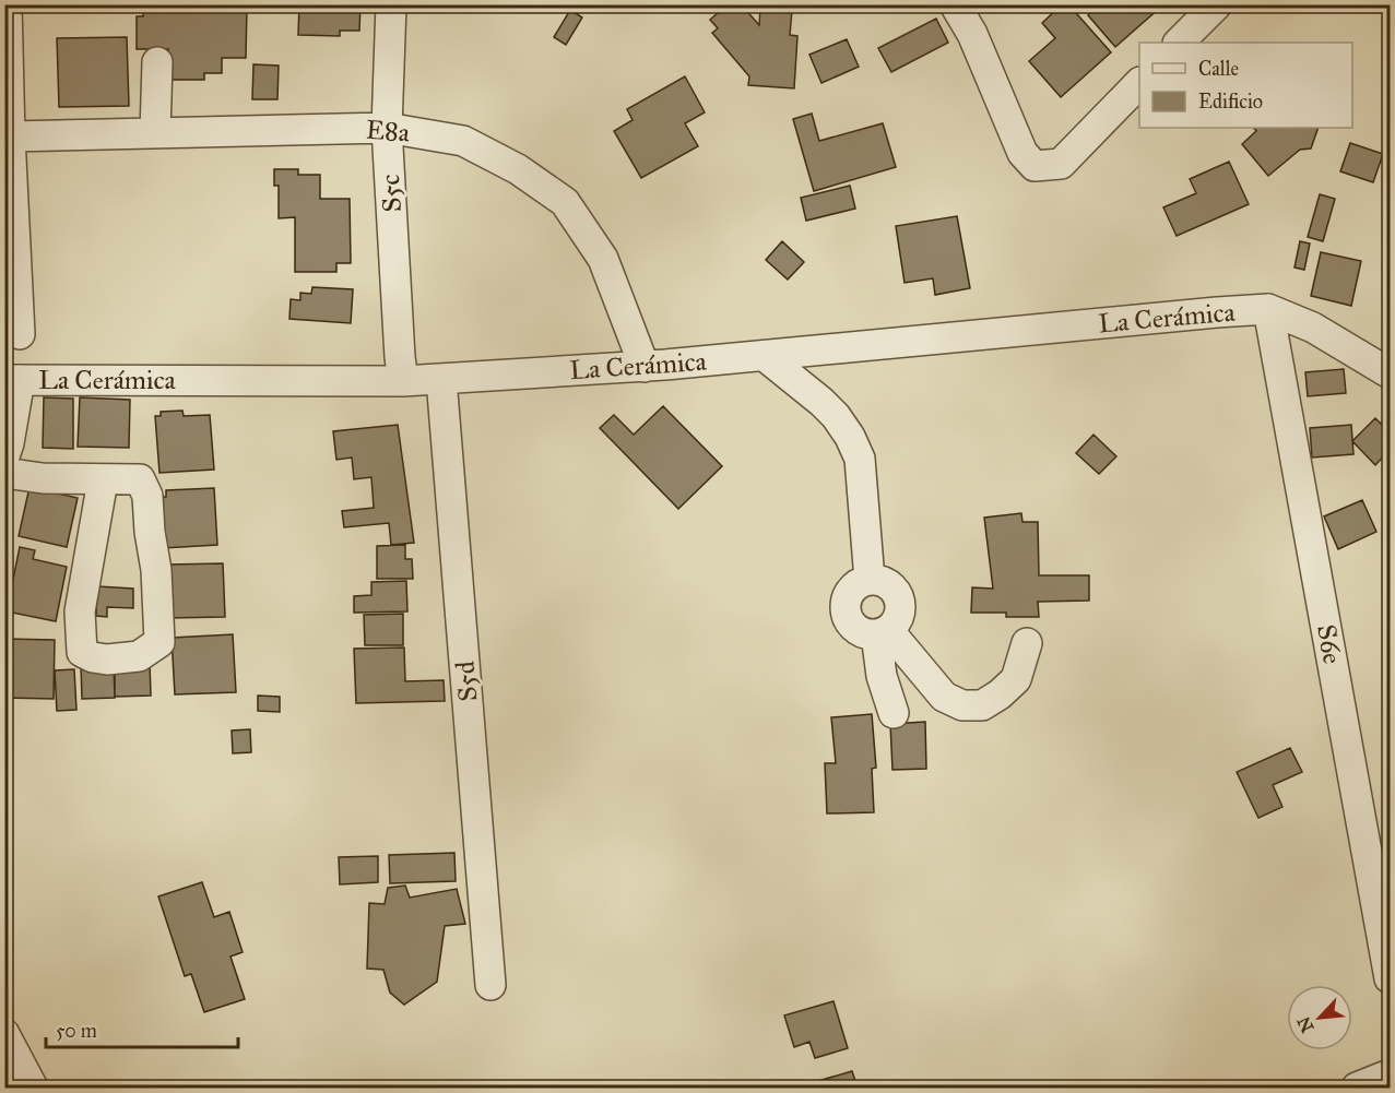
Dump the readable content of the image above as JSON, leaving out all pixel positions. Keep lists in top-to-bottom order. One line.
{"streets":{"street":["E8a","S5c","La Cerámica","S6e","S5d"]},"crossings":[["E8a","S5c"],["E8a","La Cerámica"],["S5c","La Cerámica"],["La Cerámica","S6e"],["La Cerámica","S5d"]],"legend":["Calle","Edificio"],"scale_bar":"50 m","north":"bottom left"}
